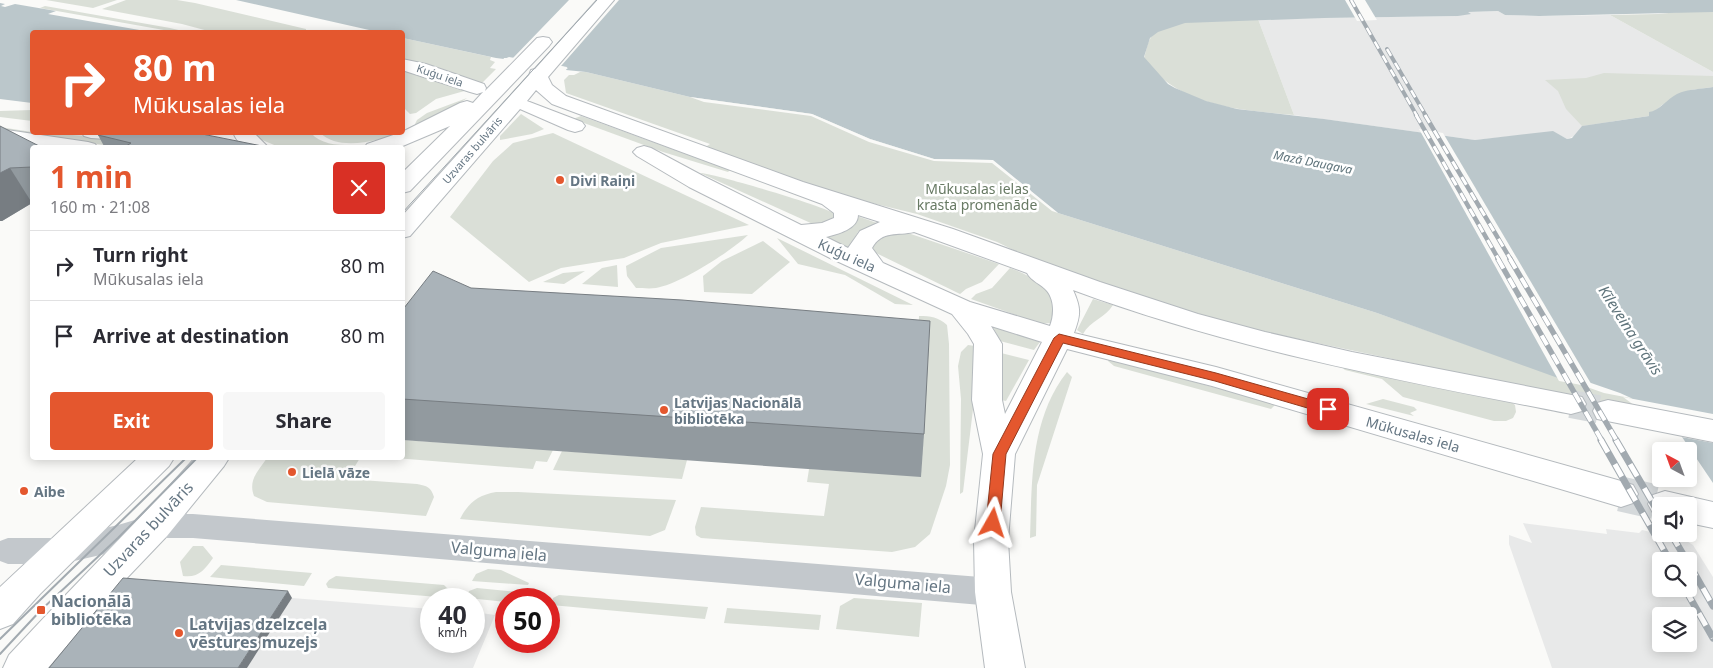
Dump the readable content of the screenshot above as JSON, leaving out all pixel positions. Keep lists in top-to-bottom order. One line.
{"streets":{"main road":["Kuģu iela","Uzvaras bulvāris","Mūkusalas iela"],"street":["Valguma iela"]},"crossings":[["Kuģu iela","Uzvaras bulvāris"],["Kuģu iela","Mūkusalas iela"],["Uzvaras bulvāris","Valguma iela"]],"water":["Mazā Daugava","Kīleveina grāvis"],"parks":["Mūkusalas ielas krasta promenāde"],"places":{"other":["Divi Raiņi","Latvijas Nacionālā bibliotēka","Lielā vāze","Aibe","Latvijas dzelzceļa vēstures muzejs"],"transit":["Nacionālā bibliotēka"]},"north":"top left","page":{"turn":["80 m","Mūkusalas iela"],"heading":["1 min","160 m · 21:08"],"list":[{"name":"Turn right","note":"Mūkusalas iela","value":"80 m"},{"name":"Arrive at destination","value":"80 m"}],"buttons":["Exit","Share"],"speed":"40 km/h","limit":"50"}}
